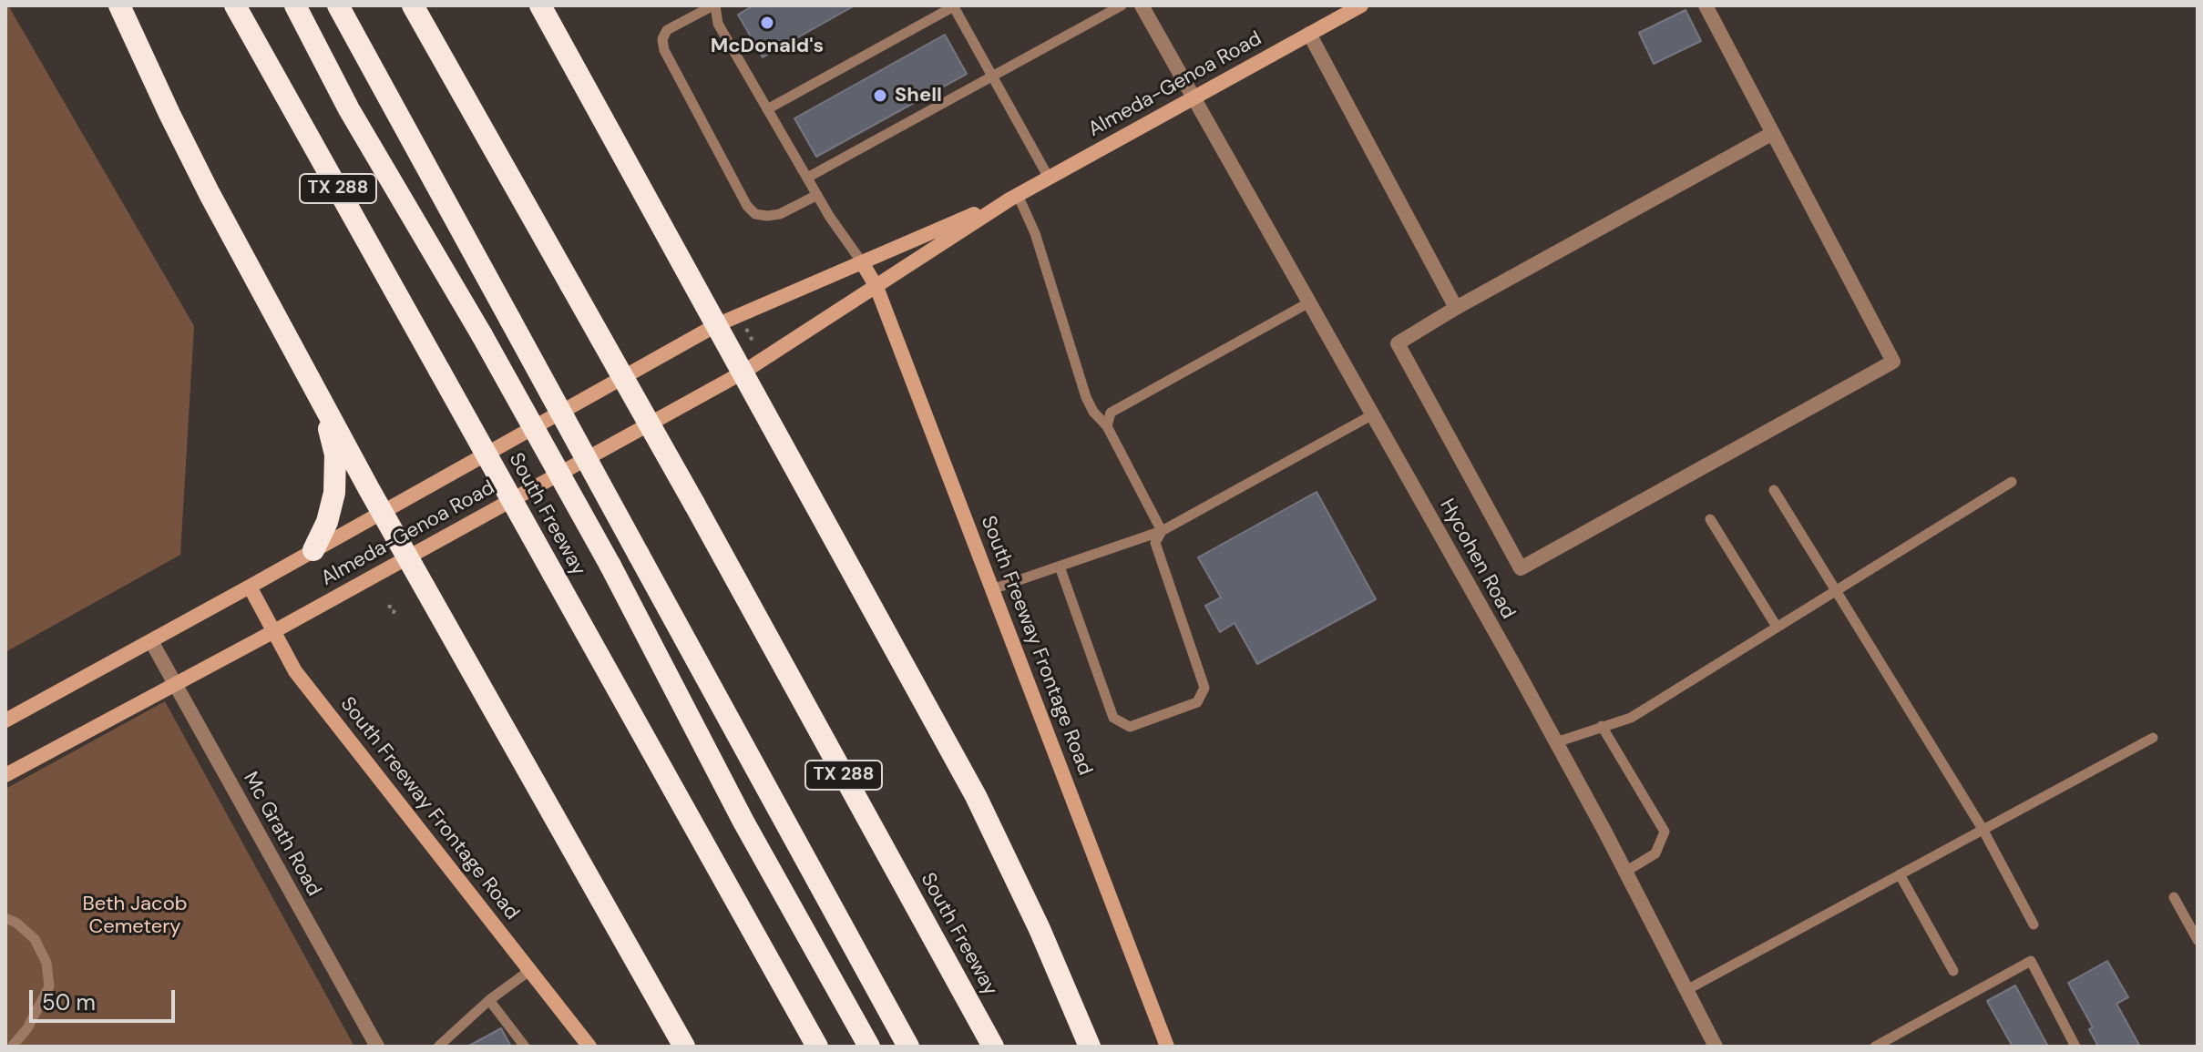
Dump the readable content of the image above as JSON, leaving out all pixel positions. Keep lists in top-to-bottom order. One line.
{"streets":{"highway":["TX 288","South Freeway"],"main road":["Almeda-Genoa Road","South Freeway Frontage Road"],"street":["Hycohen Road","Mc Grath Road"]},"crossings":[["Almeda-Genoa Road","Hycohen Road"],["Almeda-Genoa Road","South Freeway Frontage Road"],["Almeda-Genoa Road","Mc Grath Road"]],"parks":["Beth Jacob Cemetery"],"places":["McDonald's","Shell"],"scale_bar":"50 m"}
